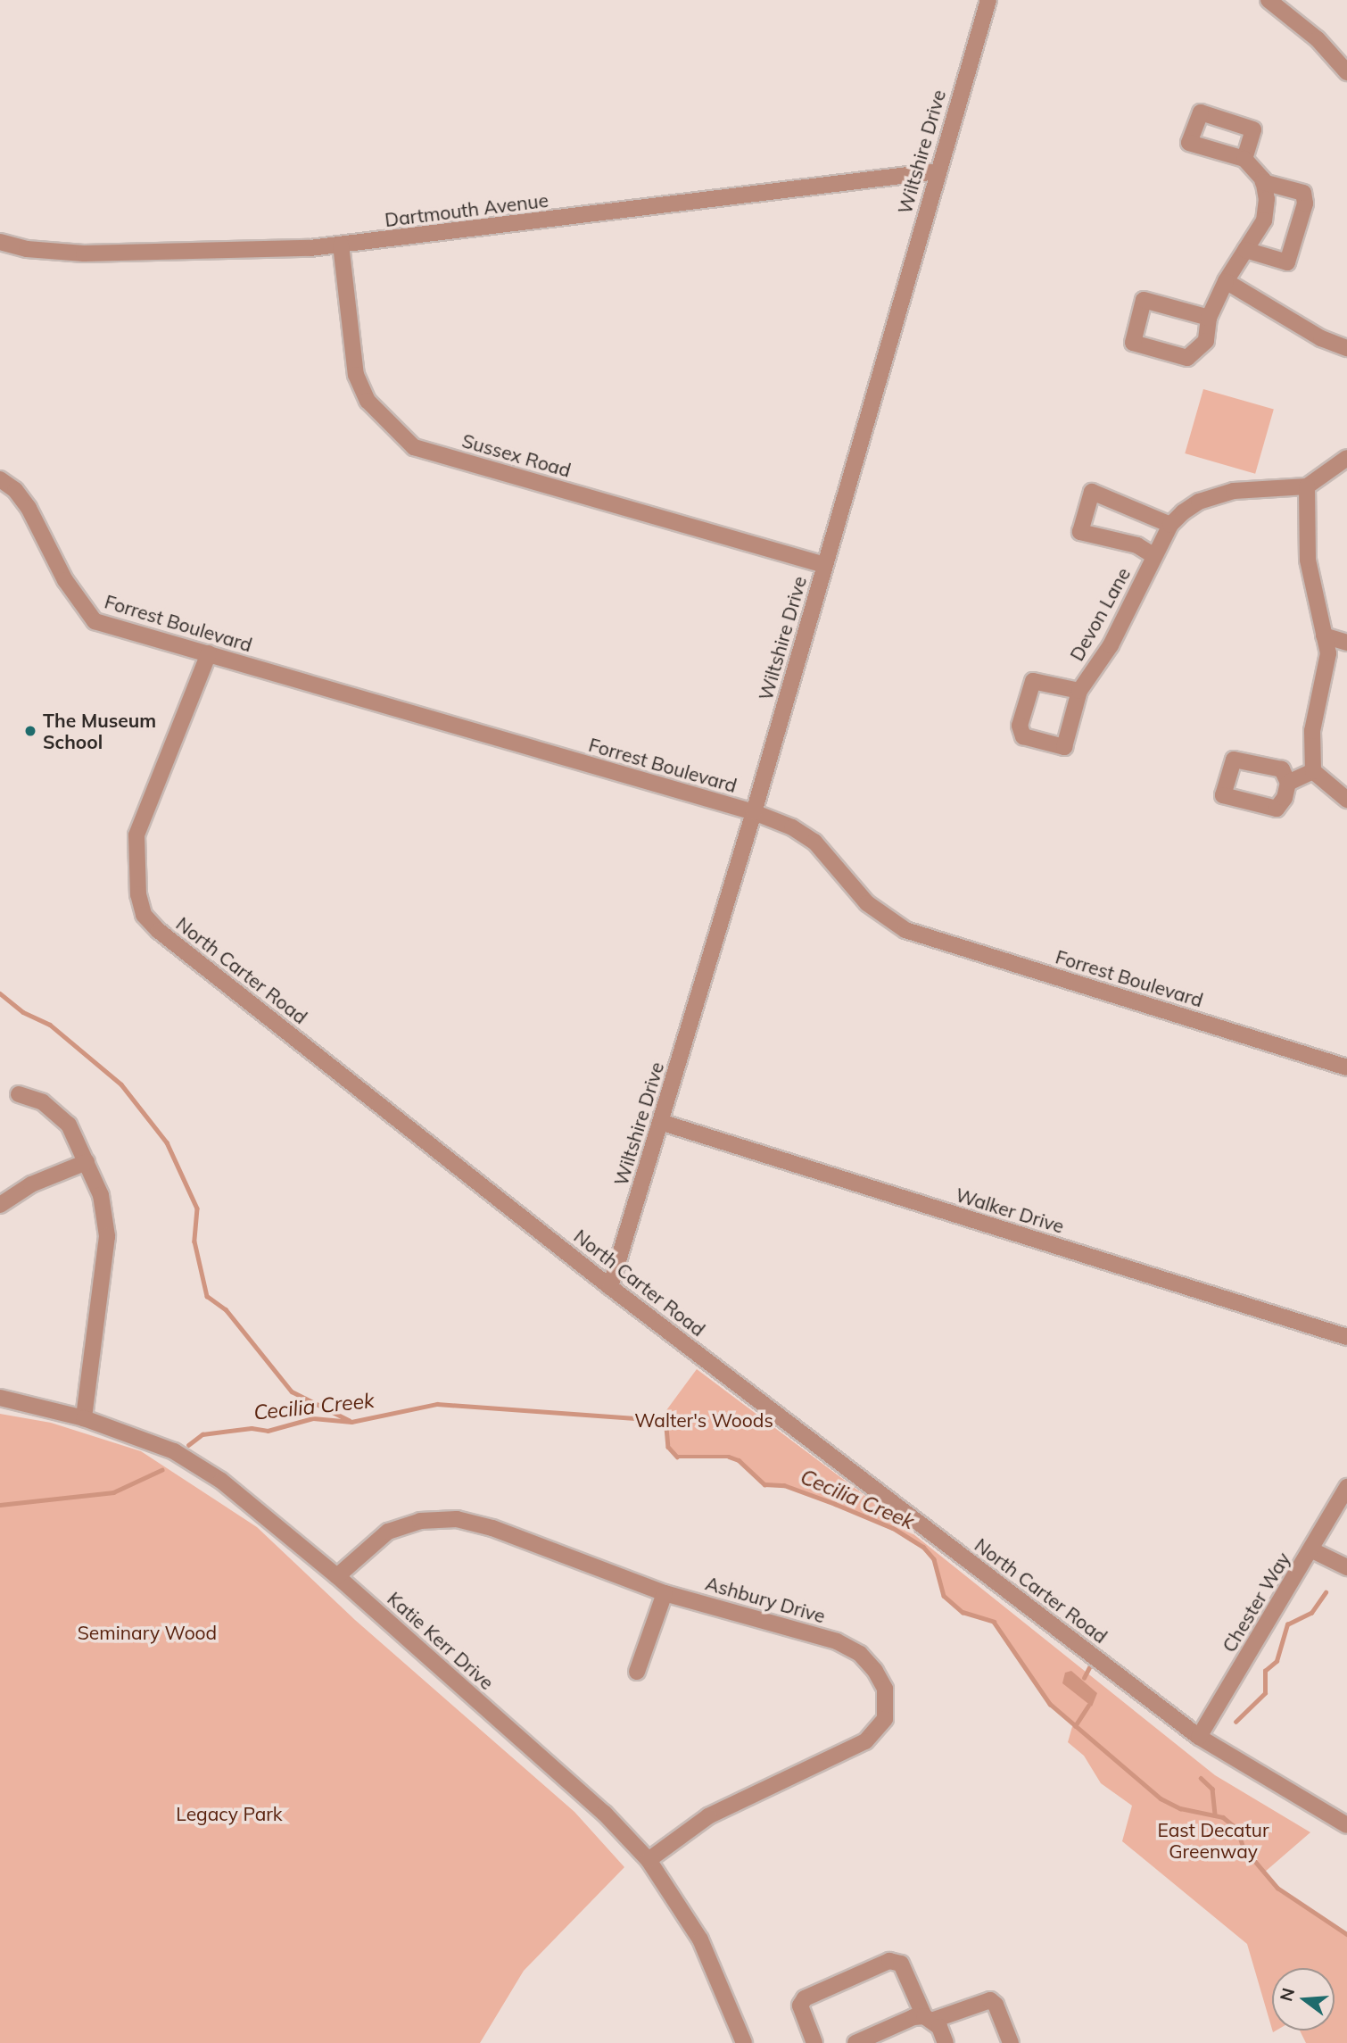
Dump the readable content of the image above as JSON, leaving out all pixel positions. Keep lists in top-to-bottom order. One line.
{"streets":{"street":["Wiltshire Drive","Dartmouth Avenue","Sussex Road","Devon Lane","Forrest Boulevard","North Carter Road","Walker Drive","Ashbury Drive","Chester Way","Katie Kerr Drive"]},"crossings":[["Wiltshire Drive","Dartmouth Avenue"],["Wiltshire Drive","Sussex Road"],["Wiltshire Drive","Forrest Boulevard"],["Wiltshire Drive","North Carter Road"],["Wiltshire Drive","Walker Drive"],["Dartmouth Avenue","Sussex Road"],["Forrest Boulevard","North Carter Road"],["North Carter Road","Chester Way"],["Ashbury Drive","Katie Kerr Drive"]],"water":["Cecilia Creek"],"parks":["Walter's Woods","Seminary Wood","Legacy Park","East Decatur Greenway"],"places":["The Museum School"],"north":"left"}
